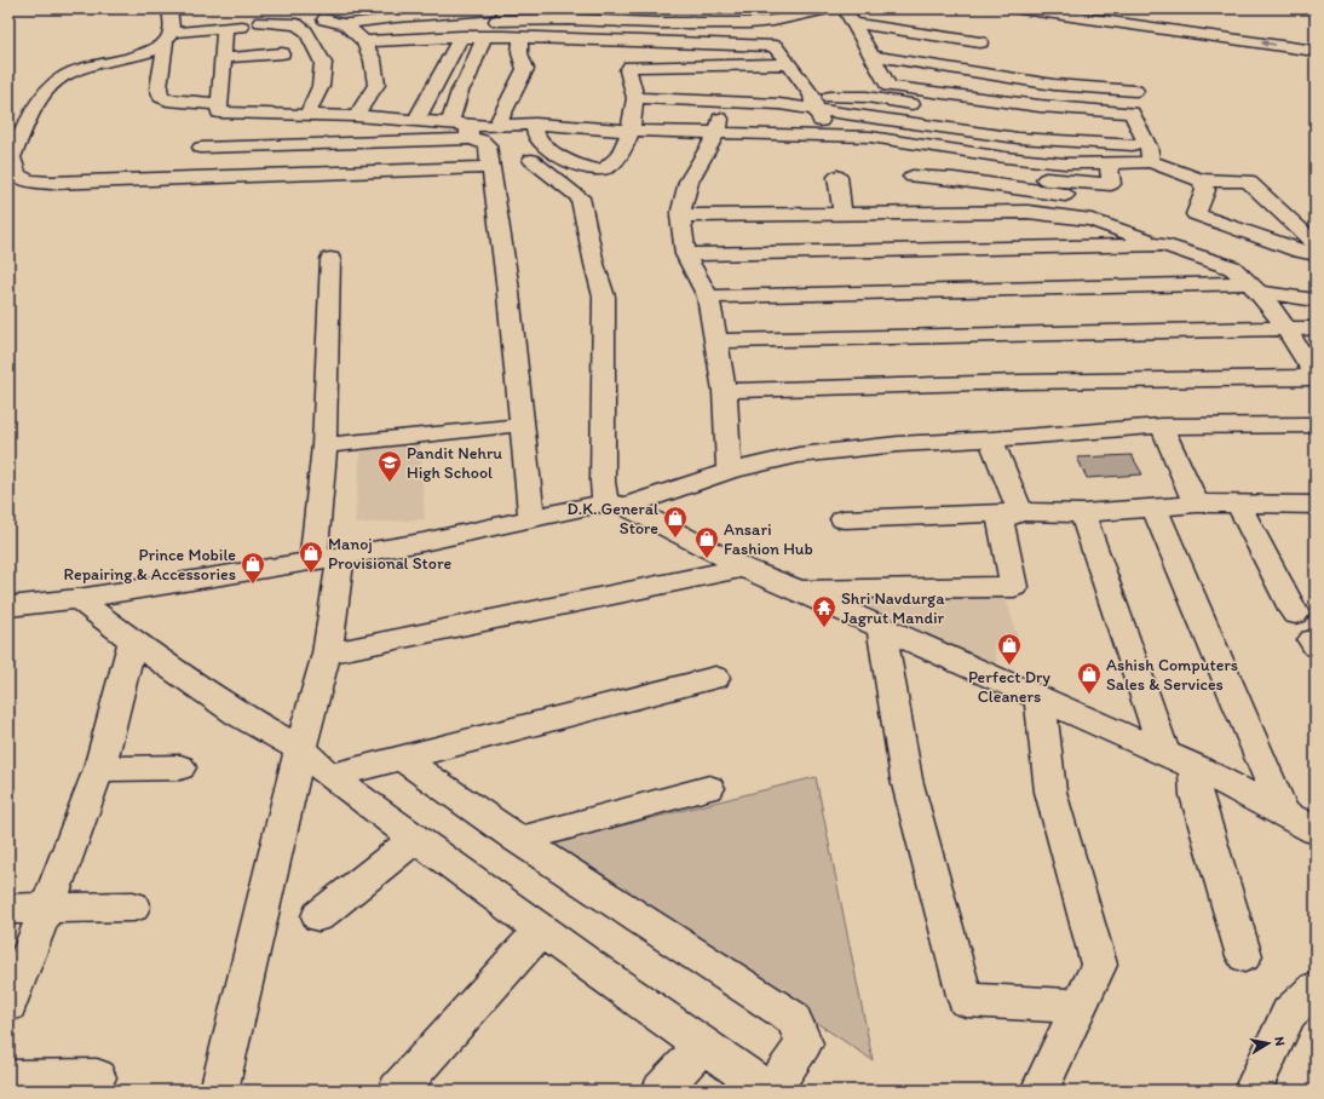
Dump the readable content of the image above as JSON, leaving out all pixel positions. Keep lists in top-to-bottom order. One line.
{"places":{"school or university":["Pandit Nehru High School"],"shop":["D.K. General Store","Ansari Fashion Hub","Manoj Provisional Store","Prince Mobile Repairing & Accessories","Perfect Dry Cleaners","Ashish Computers Sales & Services"],"temple":["Shri Navdurga Jagrut Mandir"]},"north":"right"}
